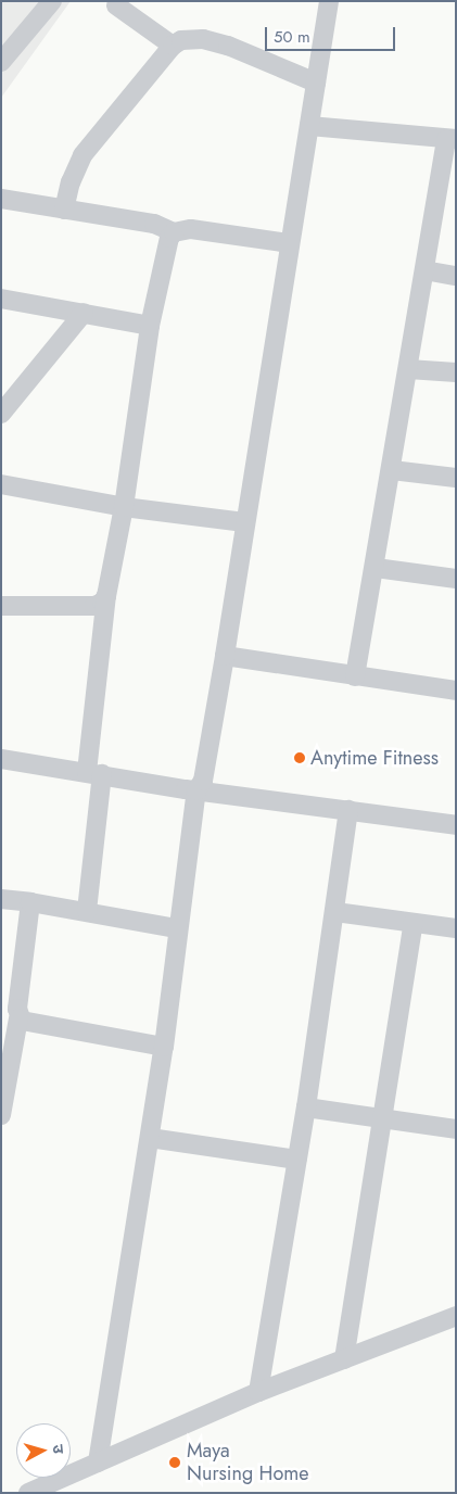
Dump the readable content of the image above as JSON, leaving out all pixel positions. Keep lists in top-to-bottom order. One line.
{"places":["Anytime Fitness","Maya Nursing Home"],"scale_bar":"50 m","north":"right"}
